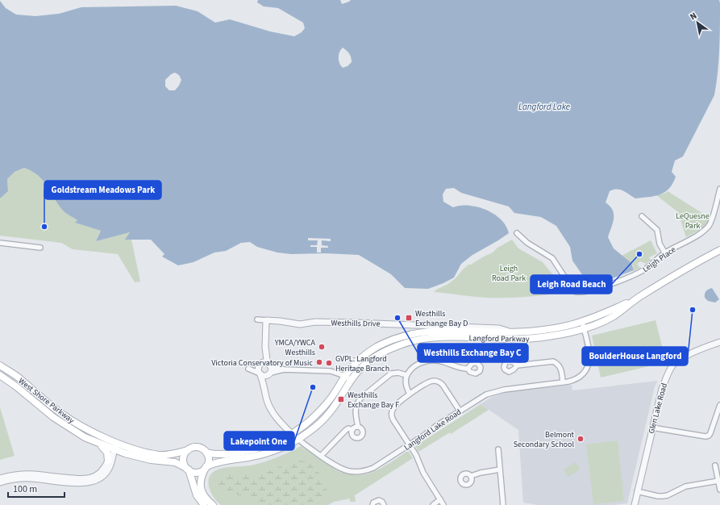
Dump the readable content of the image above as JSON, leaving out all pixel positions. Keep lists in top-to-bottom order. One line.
{"streets":{"main road":["Langford Parkway","West Shore Parkway"],"street":["Leigh Place","Westhills Drive","Glen Lake Road","Langford Lake Road"]},"crossings":[["Westhills Drive","Langford Parkway"],["Westhills Drive","Langford Lake Road"],["Langford Parkway","West Shore Parkway"],["Langford Parkway","Langford Lake Road"]],"water":["Langford Lake"],"parks":["LeQuesne Park","Leigh Road Park"],"places":{"other":["Goldstream Meadows Park","Leigh Road Beach","BoulderHouse Langford","Westhills Exchange Bay C","YMCA/YWCA Westhills","Victoria Conservatory of Music","GVPL: Langford Heritage Branch","Lakepoint One","Belmont Secondary School"],"transit":["Westhills Exchange Bay D","Westhills Exchange Bay F"]},"scale_bar":"100 m","north":"top left"}
